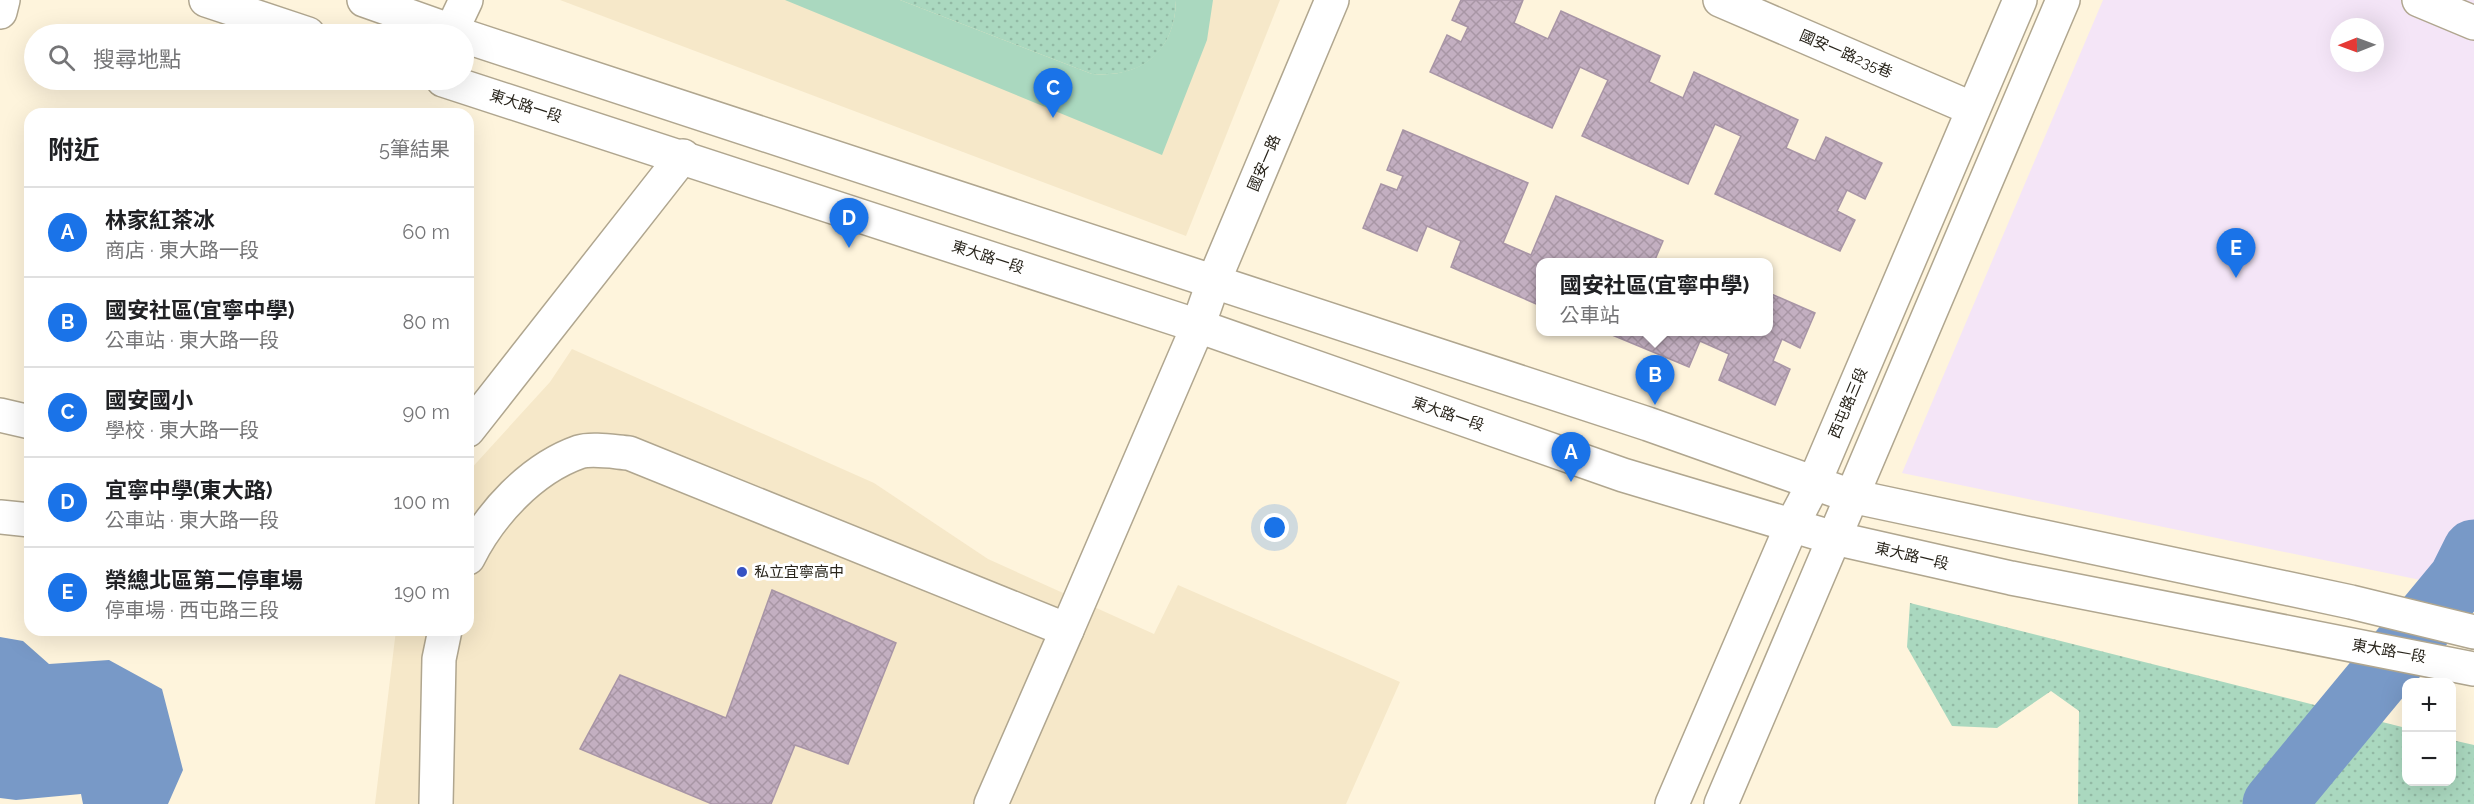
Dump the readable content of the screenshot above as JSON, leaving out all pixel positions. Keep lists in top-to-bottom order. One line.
{"streets":{"street":["國安一路235巷","東大路一段","國安一路","西屯路三段"]},"crossings":[["國安一路235巷","西屯路三段"],["東大路一段","國安一路"],["東大路一段","西屯路三段"]],"places":["私立宜寧高中"],"north":"left","page":{"search":"搜尋地點","pins":["C","D","E","B","A"],"heading":["附近","5筆結果"],"list":[{"mark":"A","name":"林家紅茶冰","note":"商店 · 東大路一段","value":"60 m"},{"mark":"B","name":"國安社區(宜寧中學)","note":"公車站 · 東大路一段","value":"80 m"},{"mark":"C","name":"國安國小","note":"學校 · 東大路一段","value":"90 m"},{"mark":"D","name":"宜寧中學(東大路)","note":"公車站 · 東大路一段","value":"100 m"},{"mark":"E","name":"榮總北區第二停車場","note":"停車場 · 西屯路三段","value":"190 m"}],"popup":["國安社區(宜寧中學)","公車站"],"map_buttons":["+","−"]}}
